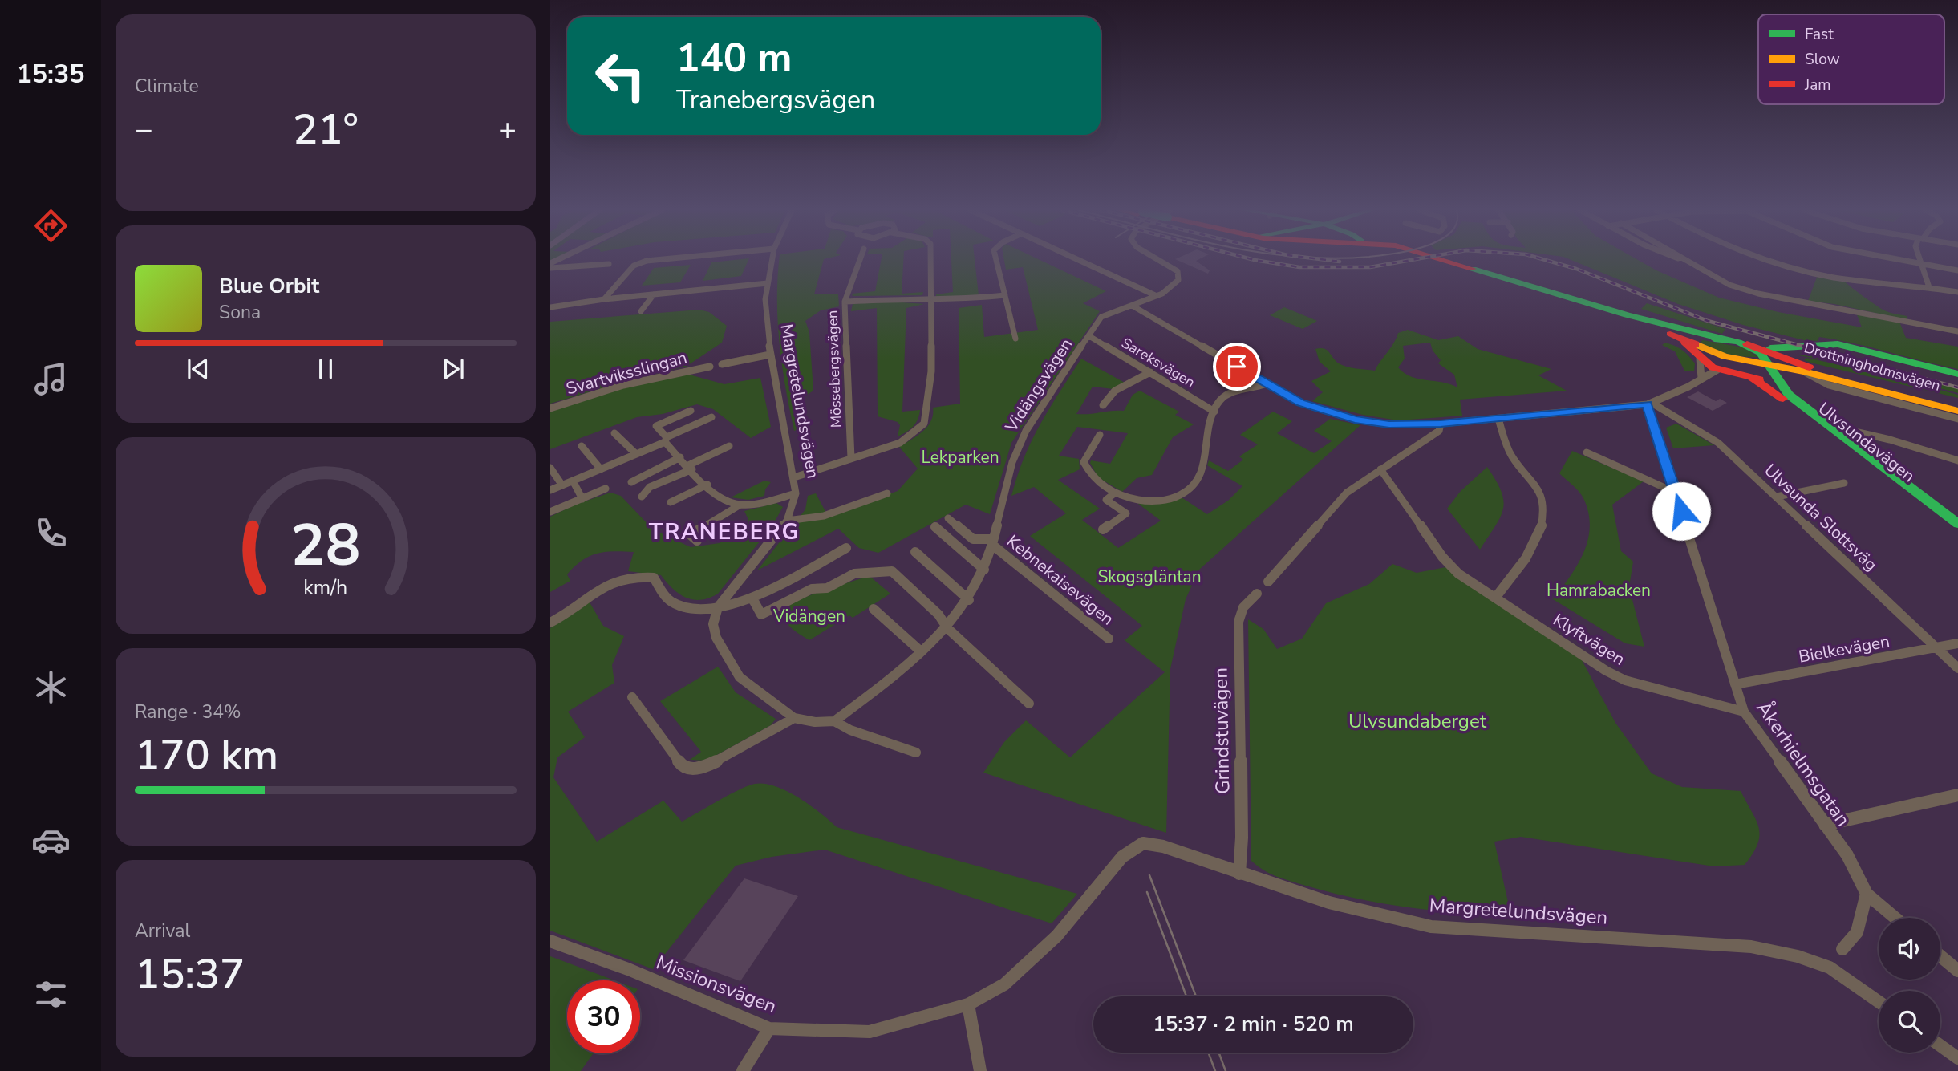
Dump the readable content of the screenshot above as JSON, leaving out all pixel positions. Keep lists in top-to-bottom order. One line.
{"streets":{"main road":["Drottningholmsvägen","Ulvsundavägen"],"street":["Sareksvägen","Mössebergsvägen","Svartviksslingan","Vidängsvägen","Margretelundsvägen","Ulvsunda Slottsväg","Kebnekaisevägen","Klyftvägen","Bielkevägen","Grindstuvägen","Åkerhielmsgatan","Missionsvägen"]},"crossings":[["Sareksvägen","Vidängsvägen"],["Drottningholmsvägen","Ulvsundavägen"],["Vidängsvägen","Kebnekaisevägen"],["Margretelundsvägen","Grindstuvägen"],["Margretelundsvägen","Missionsvägen"],["Ulvsunda Slottsväg","Bielkevägen"],["Ulvsunda Slottsväg","Åkerhielmsgatan"],["Klyftvägen","Åkerhielmsgatan"],["Bielkevägen","Åkerhielmsgatan"]],"districts":["TRANEBERG"],"parks":["Lekparken","Skogsgläntan","Hamrabacken","Vidängen","Ulvsundaberget"],"legend":["Fast","Slow","Jam"],"page":{"tabs":"15:35","tile":["Climate",["Range · 34%","170 km"],["Arrival","15:37"]],"turn":["140 m","Tranebergsvägen"],"heat":["−","21°","+"],"song":["Blue Orbit","Sona"],"limit":"30","trip":"15:37 · 2 min · 520 m","gauge":["28","km/h"]}}
